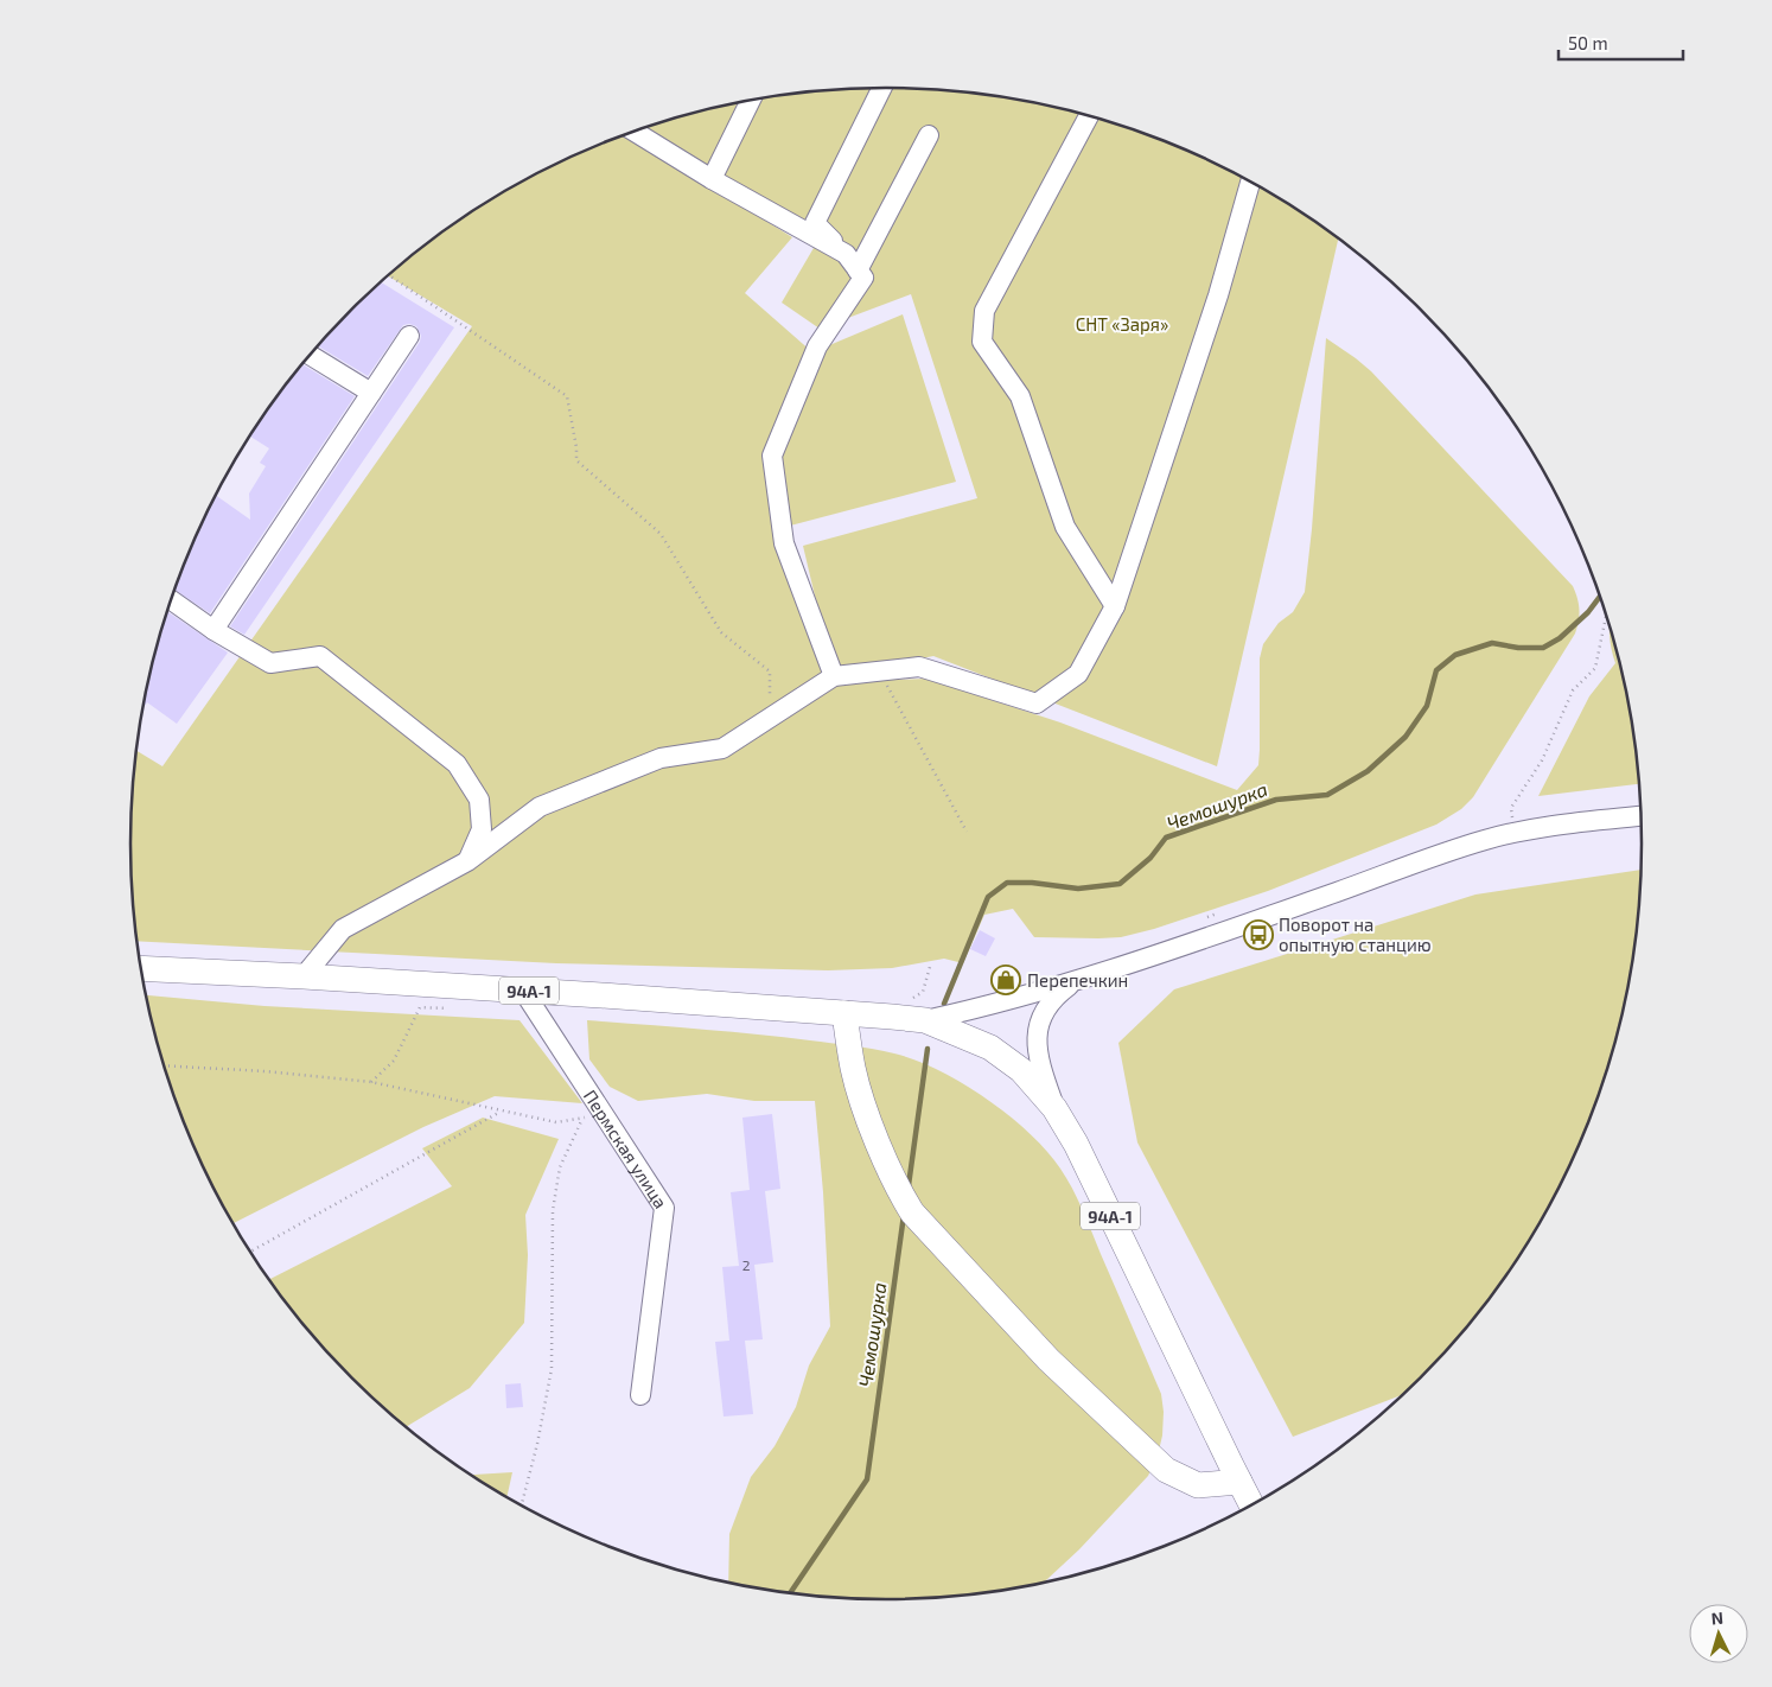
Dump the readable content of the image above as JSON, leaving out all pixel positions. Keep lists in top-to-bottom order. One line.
{"streets":{"main road":["94А-1"],"street":["Пермская улица"]},"crossings":[["94А-1","Пермская улица"]],"water":["Чемошурка"],"parks":["СНТ «Заря»"],"places":{"bus stop":["Поворот на опытную станцию"],"shop":["Перепечкин"]},"house_numbers":["2"],"scale_bar":"50 m","north":"top"}
